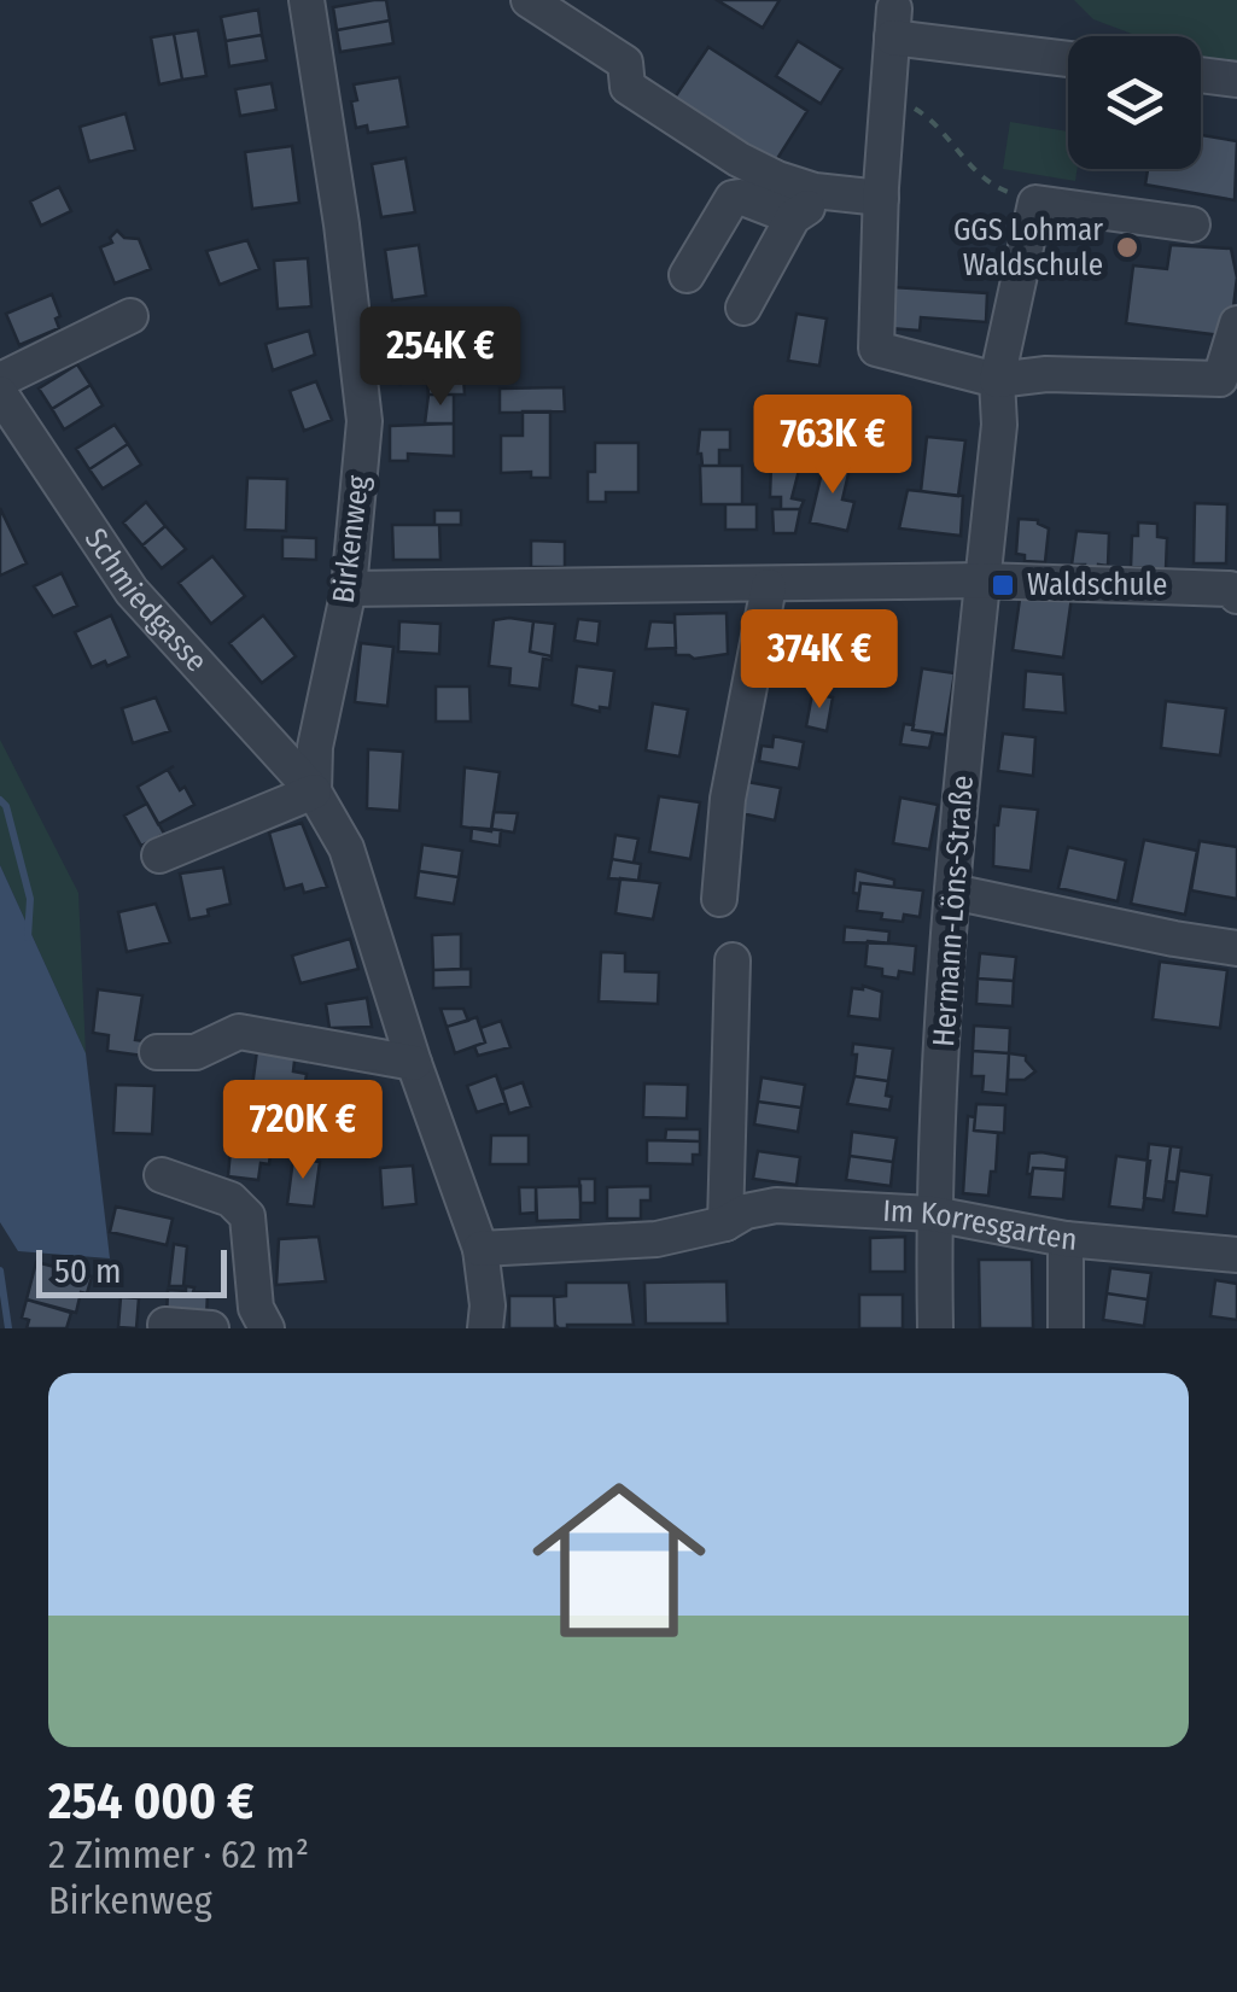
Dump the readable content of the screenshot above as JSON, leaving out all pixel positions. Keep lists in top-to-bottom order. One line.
{"streets":{"street":["Birkenweg","Schmiedgasse","Hermann-Löns-Straße","Im Korresgarten"]},"crossings":[["Birkenweg","Schmiedgasse"],["Schmiedgasse","Im Korresgarten"],["Hermann-Löns-Straße","Im Korresgarten"]],"places":{"other":["GGS Lohmar Waldschule"],"transit":["Waldschule"]},"scale_bar":"50 m","page":{"price":["254K €","763K €","374K €","720K €"],"scale":"50 m","list":[{"name":"254 000 €","note":"2 Zimmer · 62 m² · Birkenweg"}]}}
